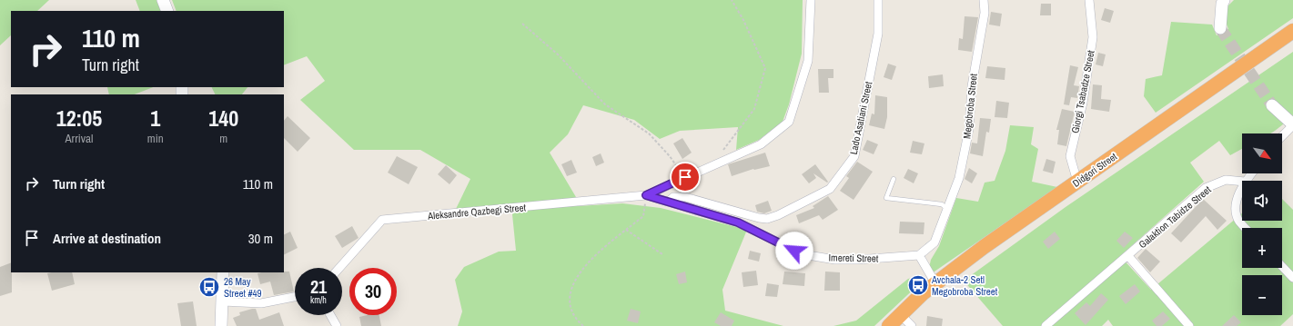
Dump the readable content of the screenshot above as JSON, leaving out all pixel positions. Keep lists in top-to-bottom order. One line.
{"streets":{"highway":["Didgori Street"],"street":["Giorgi Tsabadze Street","Megobroba Street","Lado Asatiani Street","Aleksandre Qazbegi Street","Galaktion Tabidze Street","Imereti Street"]},"crossings":[["Giorgi Tsabadze Street","Didgori Street"],["Megobroba Street","Imereti Street"],["Lado Asatiani Street","Imereti Street"],["Aleksandre Qazbegi Street","Imereti Street"]],"places":{"bus stop":["Avchala-2 Setl Megobroba Street","26 May Street #49"]},"north":"bottom right","page":{"turn":["110 m","Turn right"],"eta":["12:05","Arrival","1","min","140","m"],"map_buttons":["+","−"],"list":[{"name":"Turn right","value":"110 m"},{"name":"Arrive at destination","value":"30 m"}],"speed":"21 km/h","limit":"30"}}
